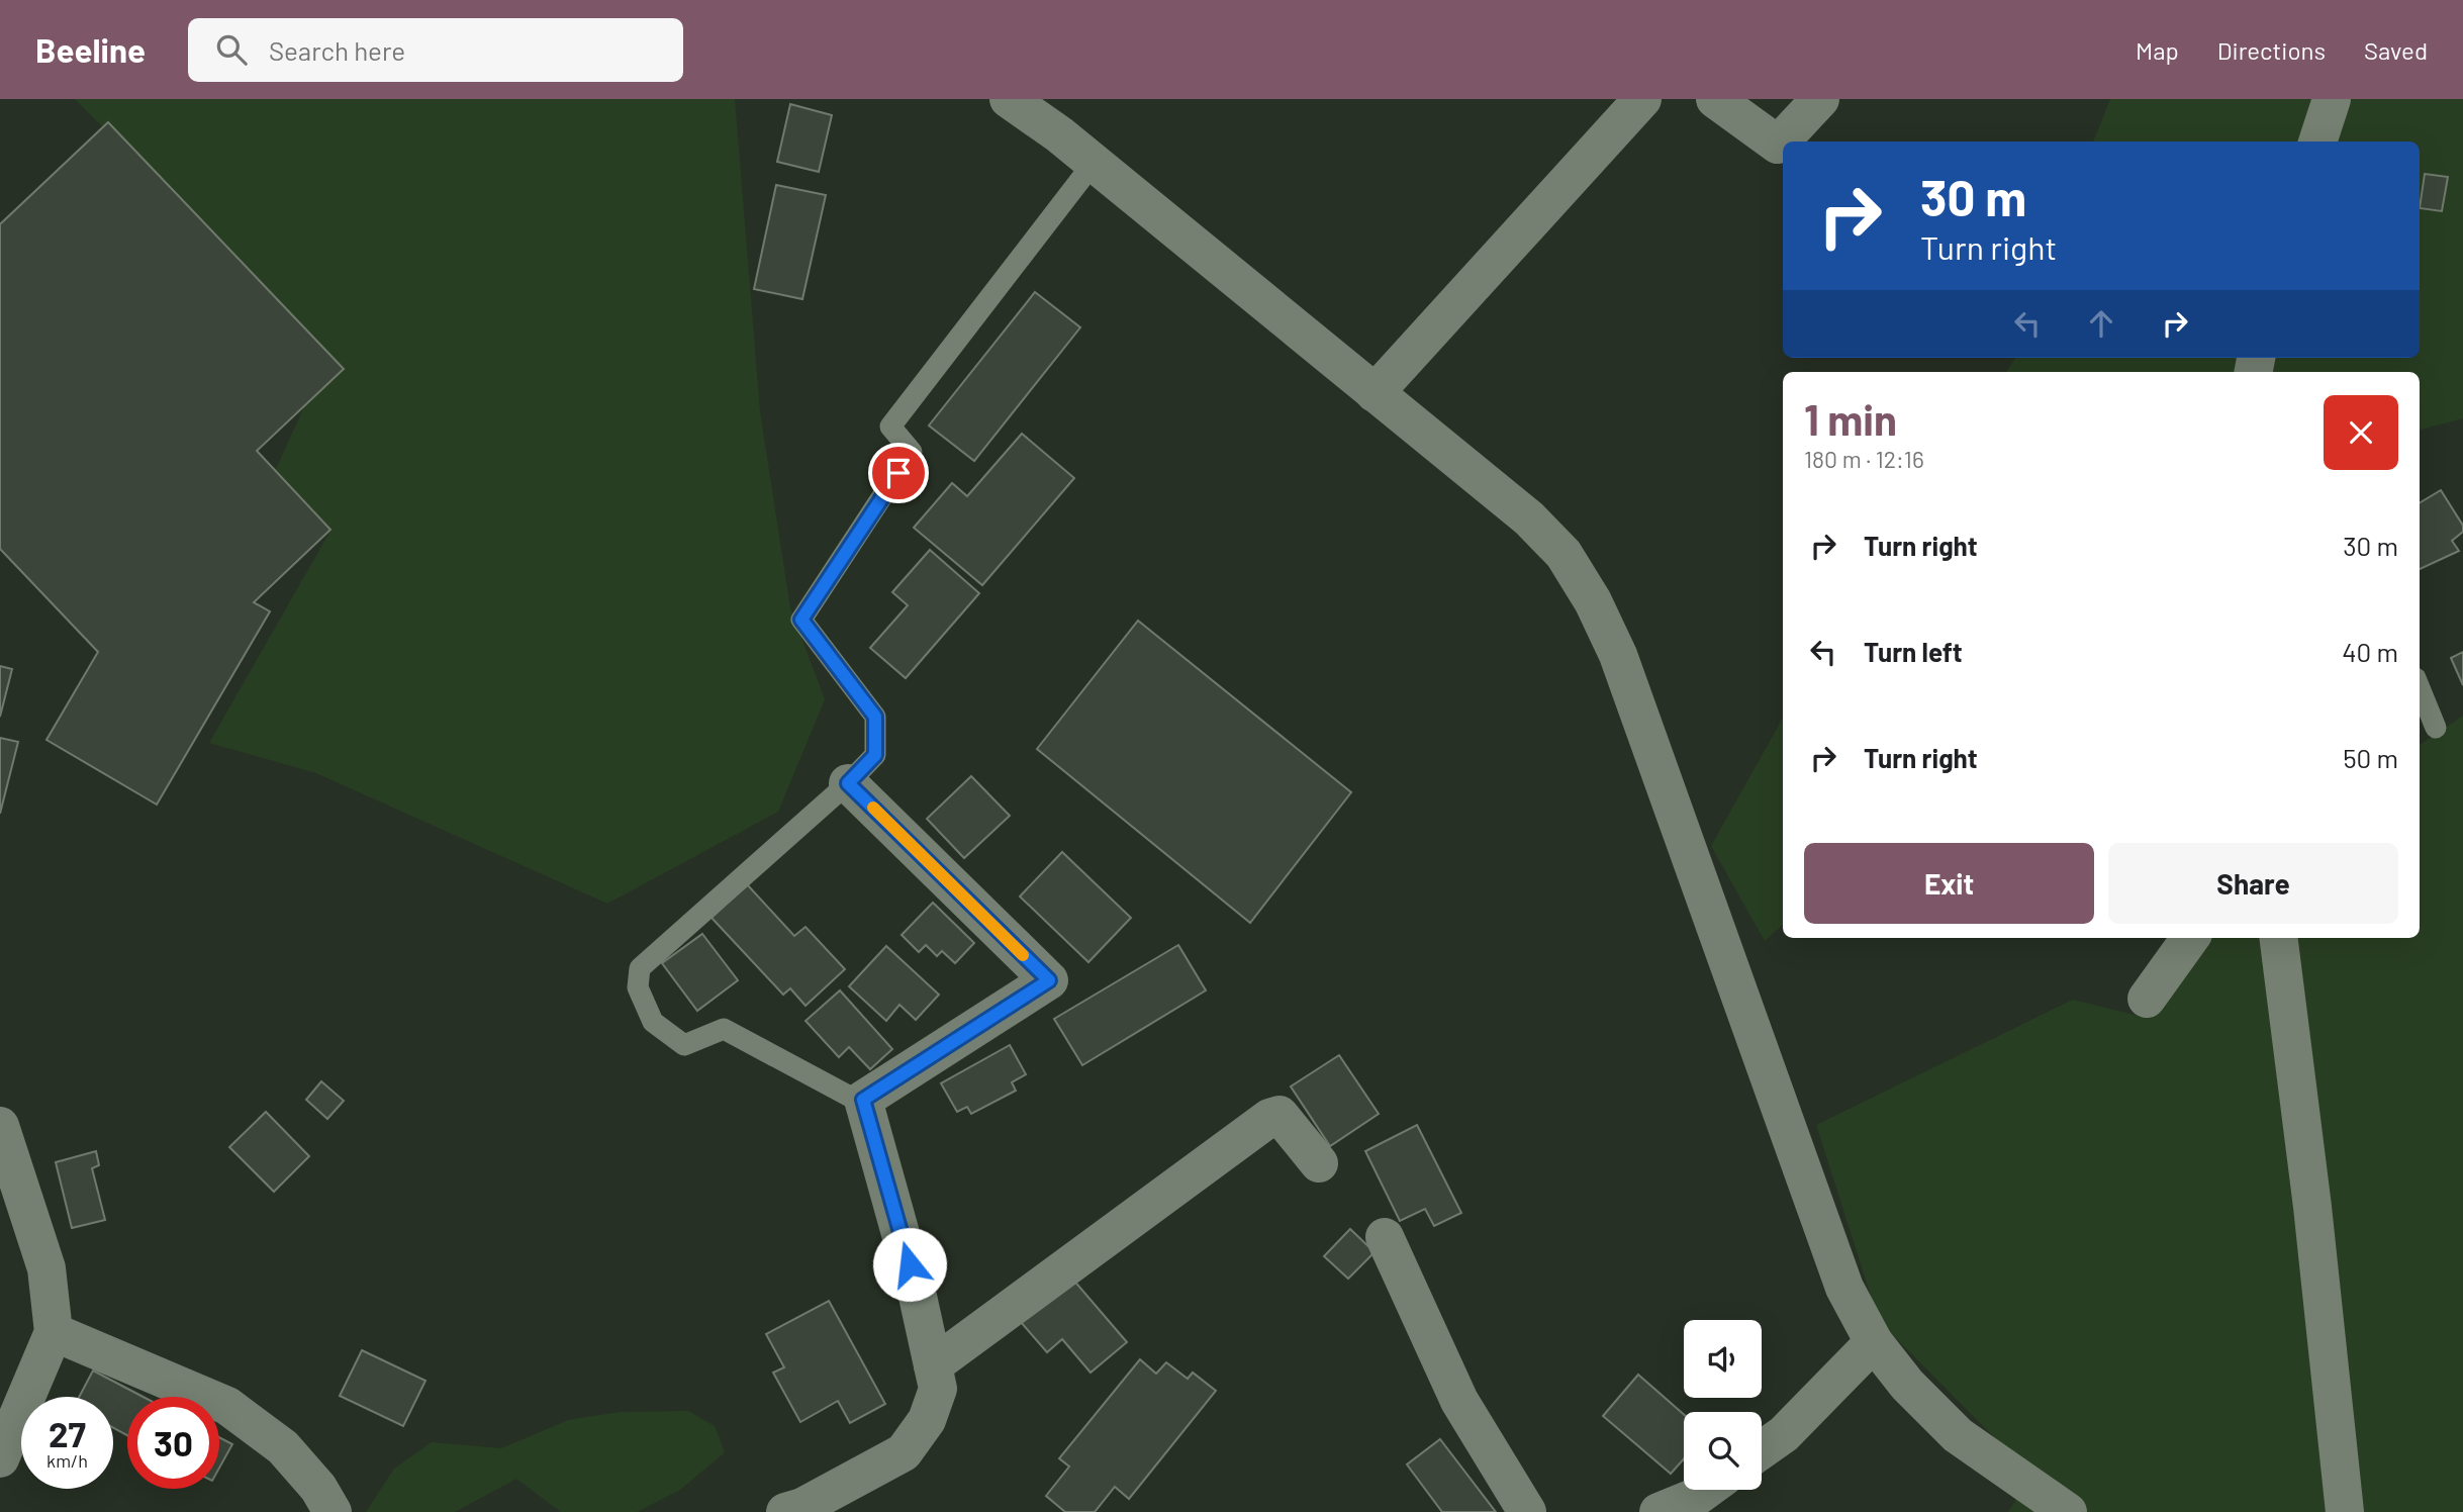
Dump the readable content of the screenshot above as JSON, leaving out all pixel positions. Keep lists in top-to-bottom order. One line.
{"page":{"header":"Beeline","search":"Search here","nav":["Map","Directions","Saved"],"turn":["30 m","Turn right"],"heading":["1 min","180 m · 12:16"],"list":[{"name":"Turn right","value":"30 m"},{"name":"Turn left","value":"40 m"},{"name":"Turn right","value":"50 m"}],"buttons":["Exit","Share"],"speed":"27 km/h","limit":"30"}}
